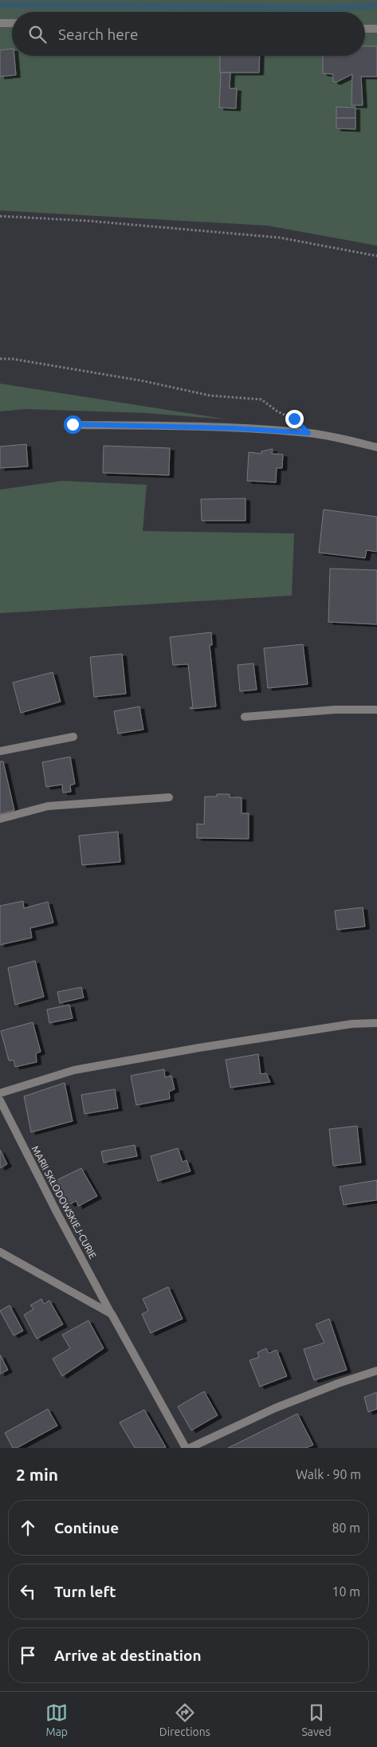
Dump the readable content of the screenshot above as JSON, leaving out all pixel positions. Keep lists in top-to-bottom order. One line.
{"streets":{"street":["MARII SKŁODOWSKIEJ-CURIE"]},"page":{"search":"Search here","heading":["2 min","Walk · 90 m"],"list":[["Continue","80 m"],["Turn left","10 m"],"Arrive at destination"],"nav":["Map","Directions","Saved"]}}
